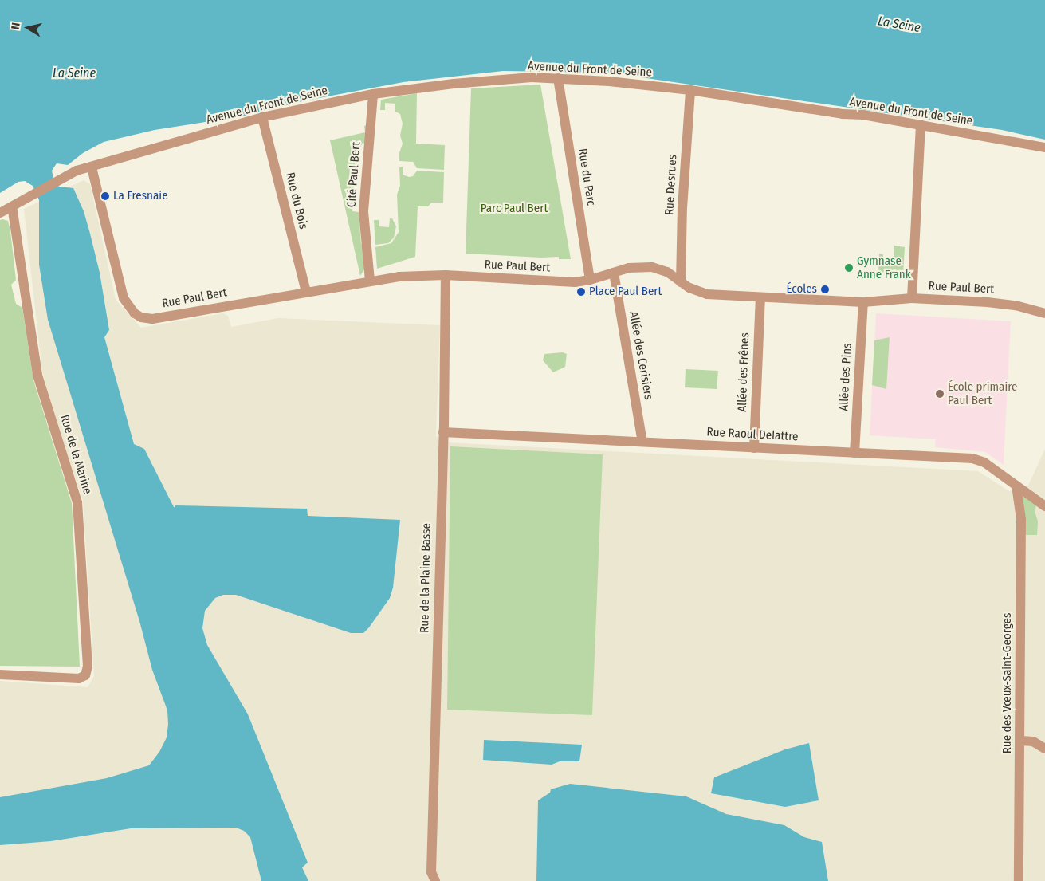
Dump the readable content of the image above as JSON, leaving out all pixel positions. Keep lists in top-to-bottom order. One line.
{"streets":{"street":["Avenue du Front de Seine","Cité Paul Bert","Rue du Parc","Rue Desrues","Rue du Bois","Rue Paul Bert","Allée des Cerisiers","Allée des Frênes","Allée des Pins","Rue Raoul Delattre","Rue de la Marine","Rue de la Plaine Basse","Rue des Vœux-Saint-Georges"]},"crossings":[["Avenue du Front de Seine","Cité Paul Bert"],["Avenue du Front de Seine","Rue du Parc"],["Avenue du Front de Seine","Rue Desrues"],["Avenue du Front de Seine","Rue du Bois"],["Avenue du Front de Seine","Rue Paul Bert"],["Avenue du Front de Seine","Rue de la Marine"],["Cité Paul Bert","Rue Paul Bert"],["Rue du Parc","Rue Paul Bert"],["Rue Desrues","Rue Paul Bert"],["Rue du Bois","Rue Paul Bert"],["Rue Paul Bert","Allée des Cerisiers"],["Rue Paul Bert","Allée des Frênes"],["Rue Paul Bert","Allée des Pins"],["Rue Paul Bert","Rue de la Plaine Basse"],["Allée des Cerisiers","Rue Raoul Delattre"],["Allée des Frênes","Rue Raoul Delattre"],["Allée des Pins","Rue Raoul Delattre"],["Rue Raoul Delattre","Rue de la Plaine Basse"],["Rue Raoul Delattre","Rue des Vœux-Saint-Georges"]],"water":["La Seine"],"parks":["Parc Paul Bert"],"places":["La Fresnaie","Gymnase Anne Frank","Écoles","Place Paul Bert","École primaire Paul Bert"],"north":"left"}
